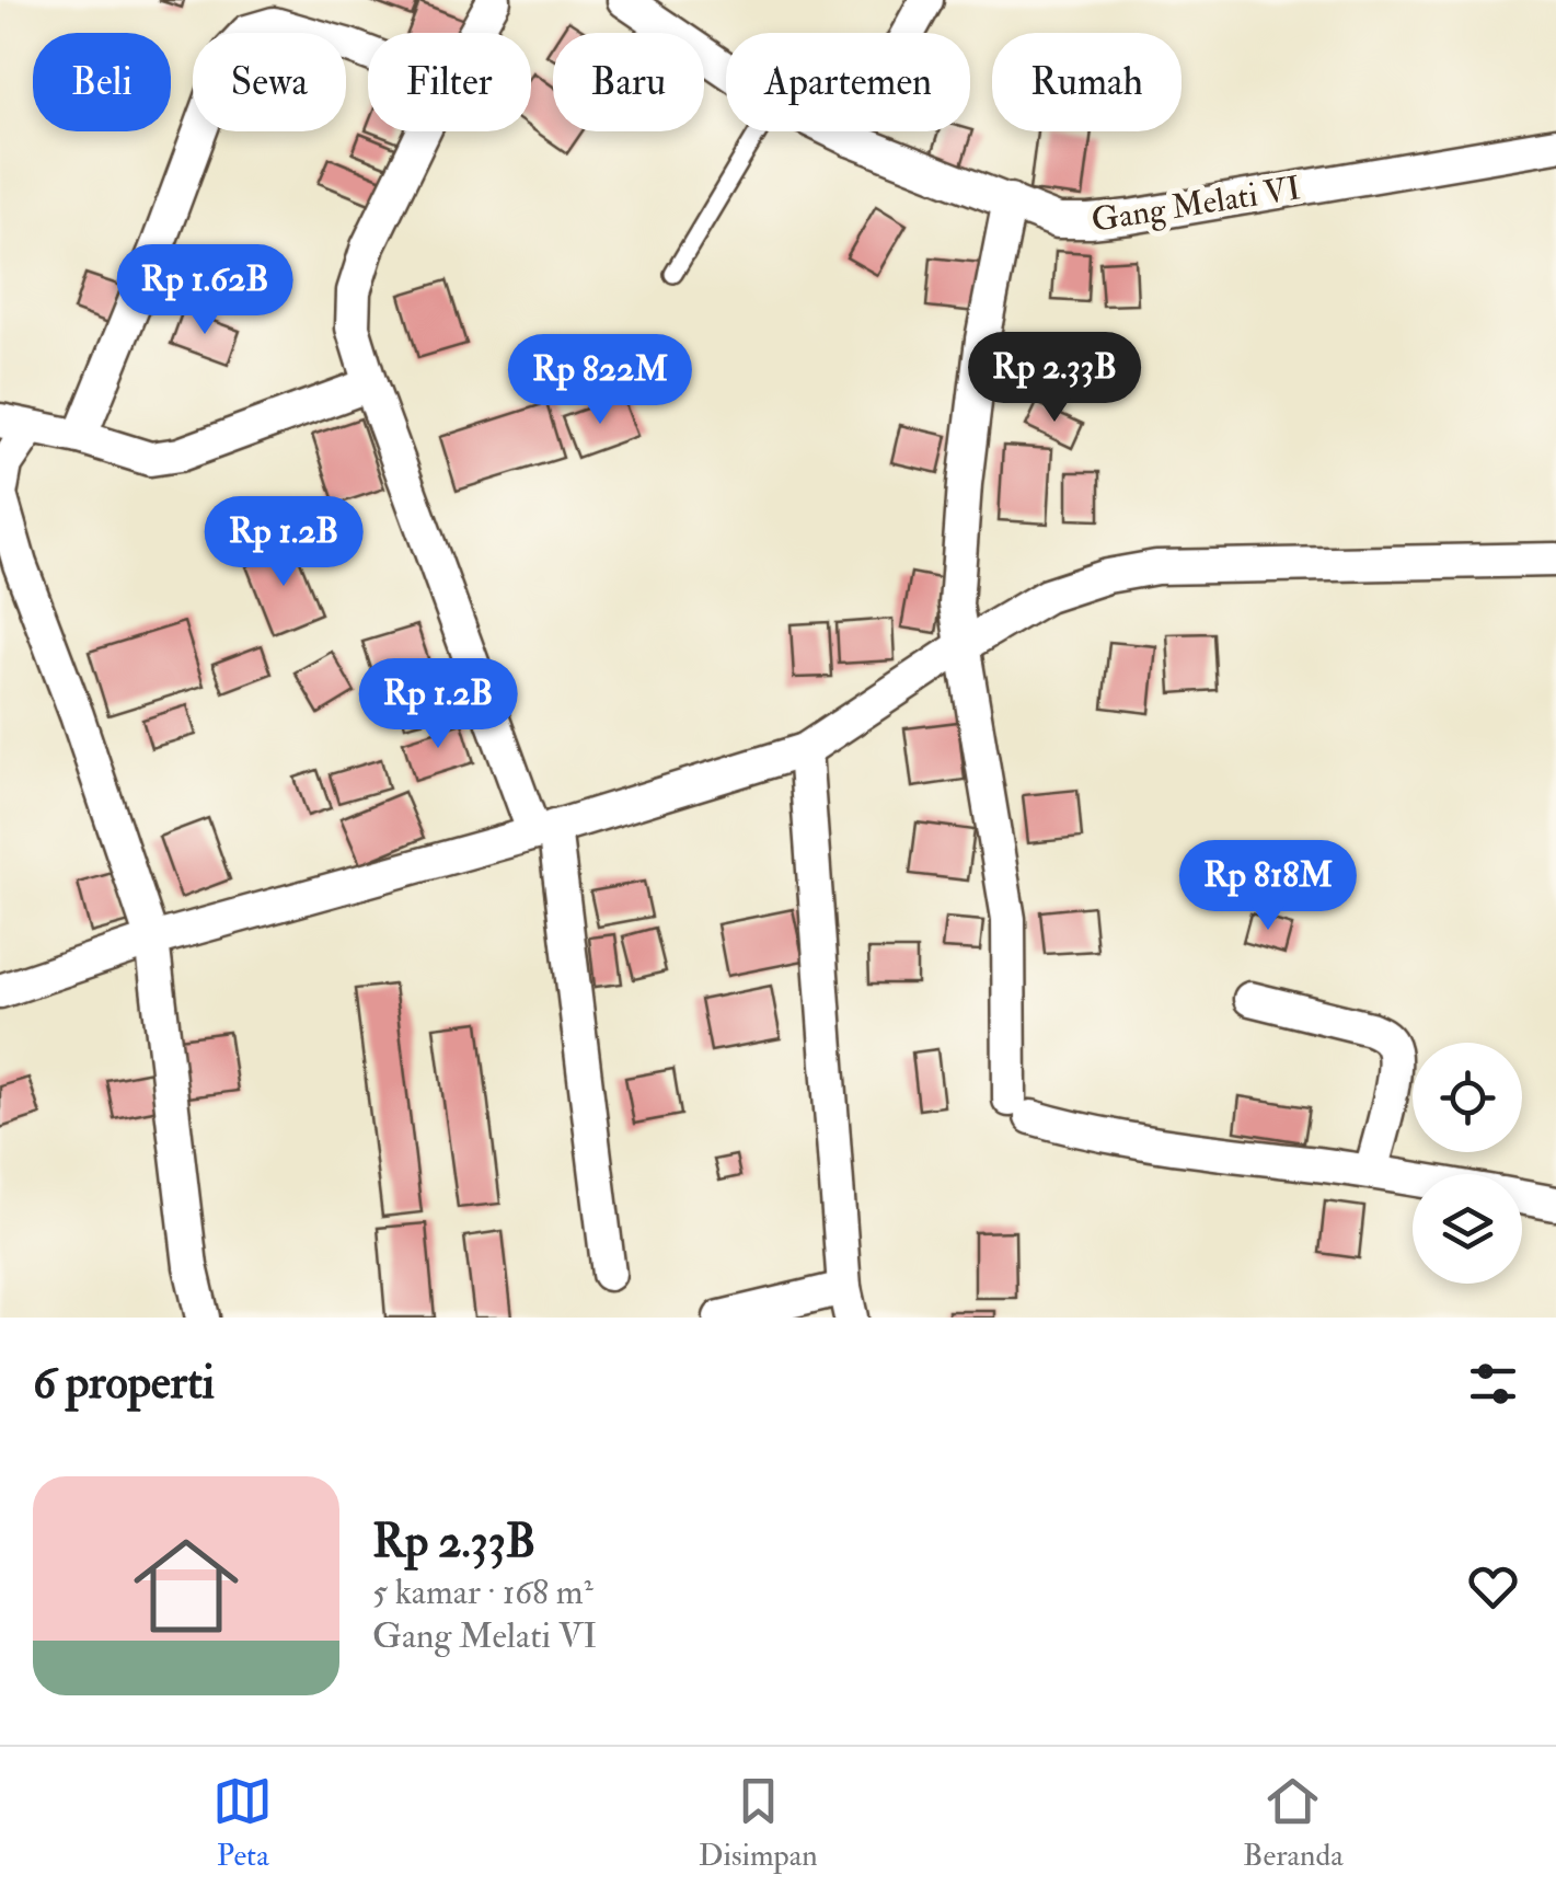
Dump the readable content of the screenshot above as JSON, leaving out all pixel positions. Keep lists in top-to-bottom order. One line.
{"streets":{"street":["Gang Melati VI"]},"page":{"chip":["Beli","Sewa","Filter","Baru","Apartemen","Rumah"],"price":["Rp 1.62B","Rp 2.33B","Rp 822M","Rp 1.2B","Rp 1.2B","Rp 818M"],"heading":"6 properti","list":[{"name":"Rp 2.33B","note":"5 kamar · 168 m² · Gang Melati VI"}],"tabs":["Peta","Disimpan","Beranda"]}}
